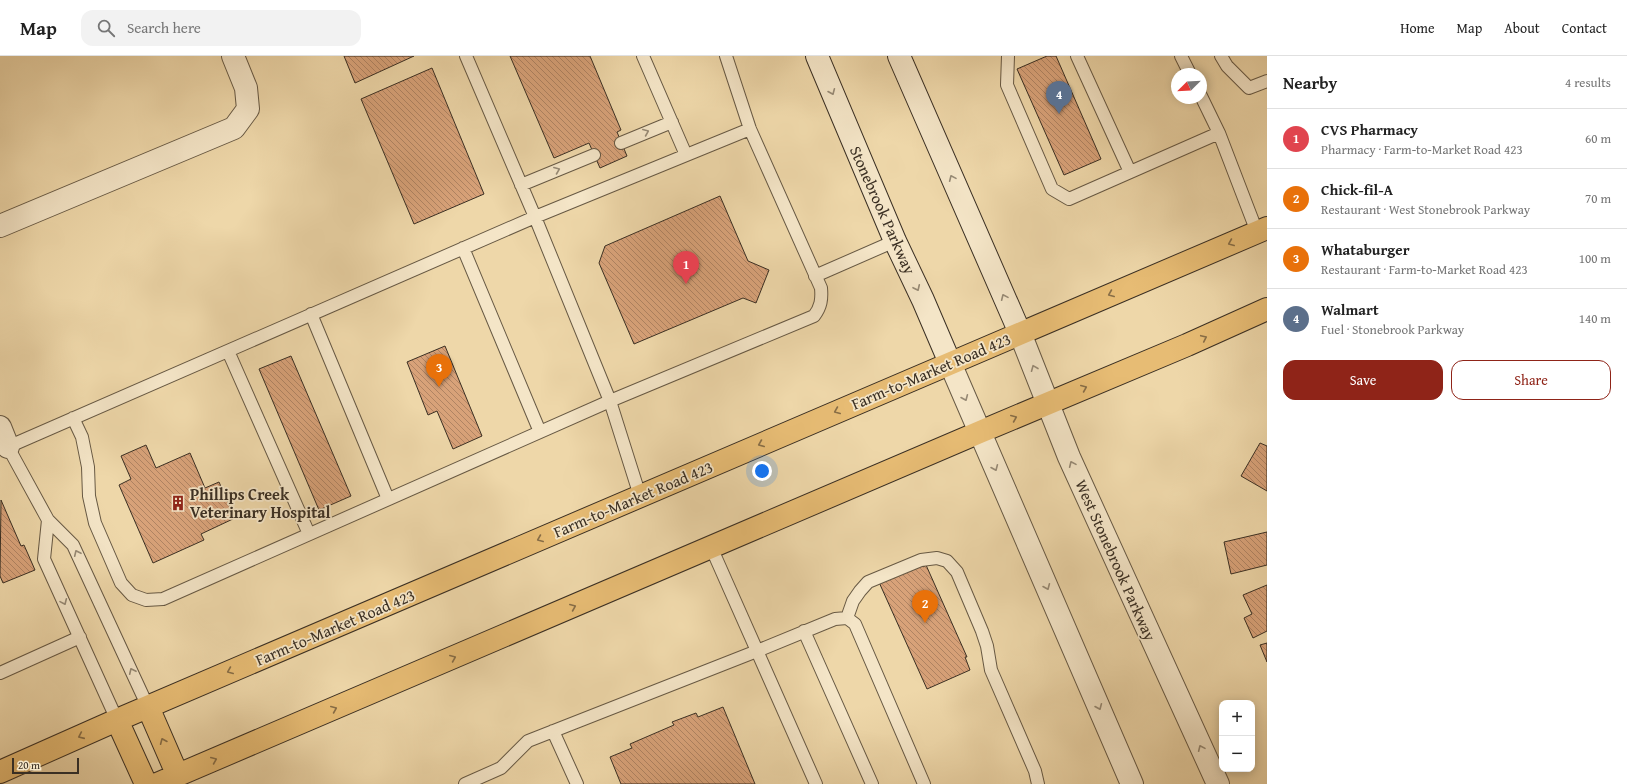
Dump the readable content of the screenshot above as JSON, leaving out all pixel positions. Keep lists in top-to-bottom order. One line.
{"streets":{"main road":["Farm-to-Market Road 423"],"street":["Stonebrook Parkway","West Stonebrook Parkway"]},"crossings":[["Stonebrook Parkway","Farm-to-Market Road 423"],["Farm-to-Market Road 423","West Stonebrook Parkway"]],"places":{"building":["Phillips Creek Veterinary Hospital"]},"scale_bar":"20 m","north":"bottom left","page":{"header":"Map","search":"Search here","nav":["Home","Map","About","Contact"],"heading":["Nearby","4 results"],"pins":["4","1","3","2"],"list":[{"mark":"1","name":"CVS Pharmacy","note":"Pharmacy · Farm-to-Market Road 423","value":"60 m"},{"mark":"2","name":"Chick-fil-A","note":"Restaurant · West Stonebrook Parkway","value":"70 m"},{"mark":"3","name":"Whataburger","note":"Restaurant · Farm-to-Market Road 423","value":"100 m"},{"mark":"4","name":"Walmart","note":"Fuel · Stonebrook Parkway","value":"140 m"}],"buttons":["Save","Share"],"map_buttons":["+","−"],"scale":"20 m"}}
